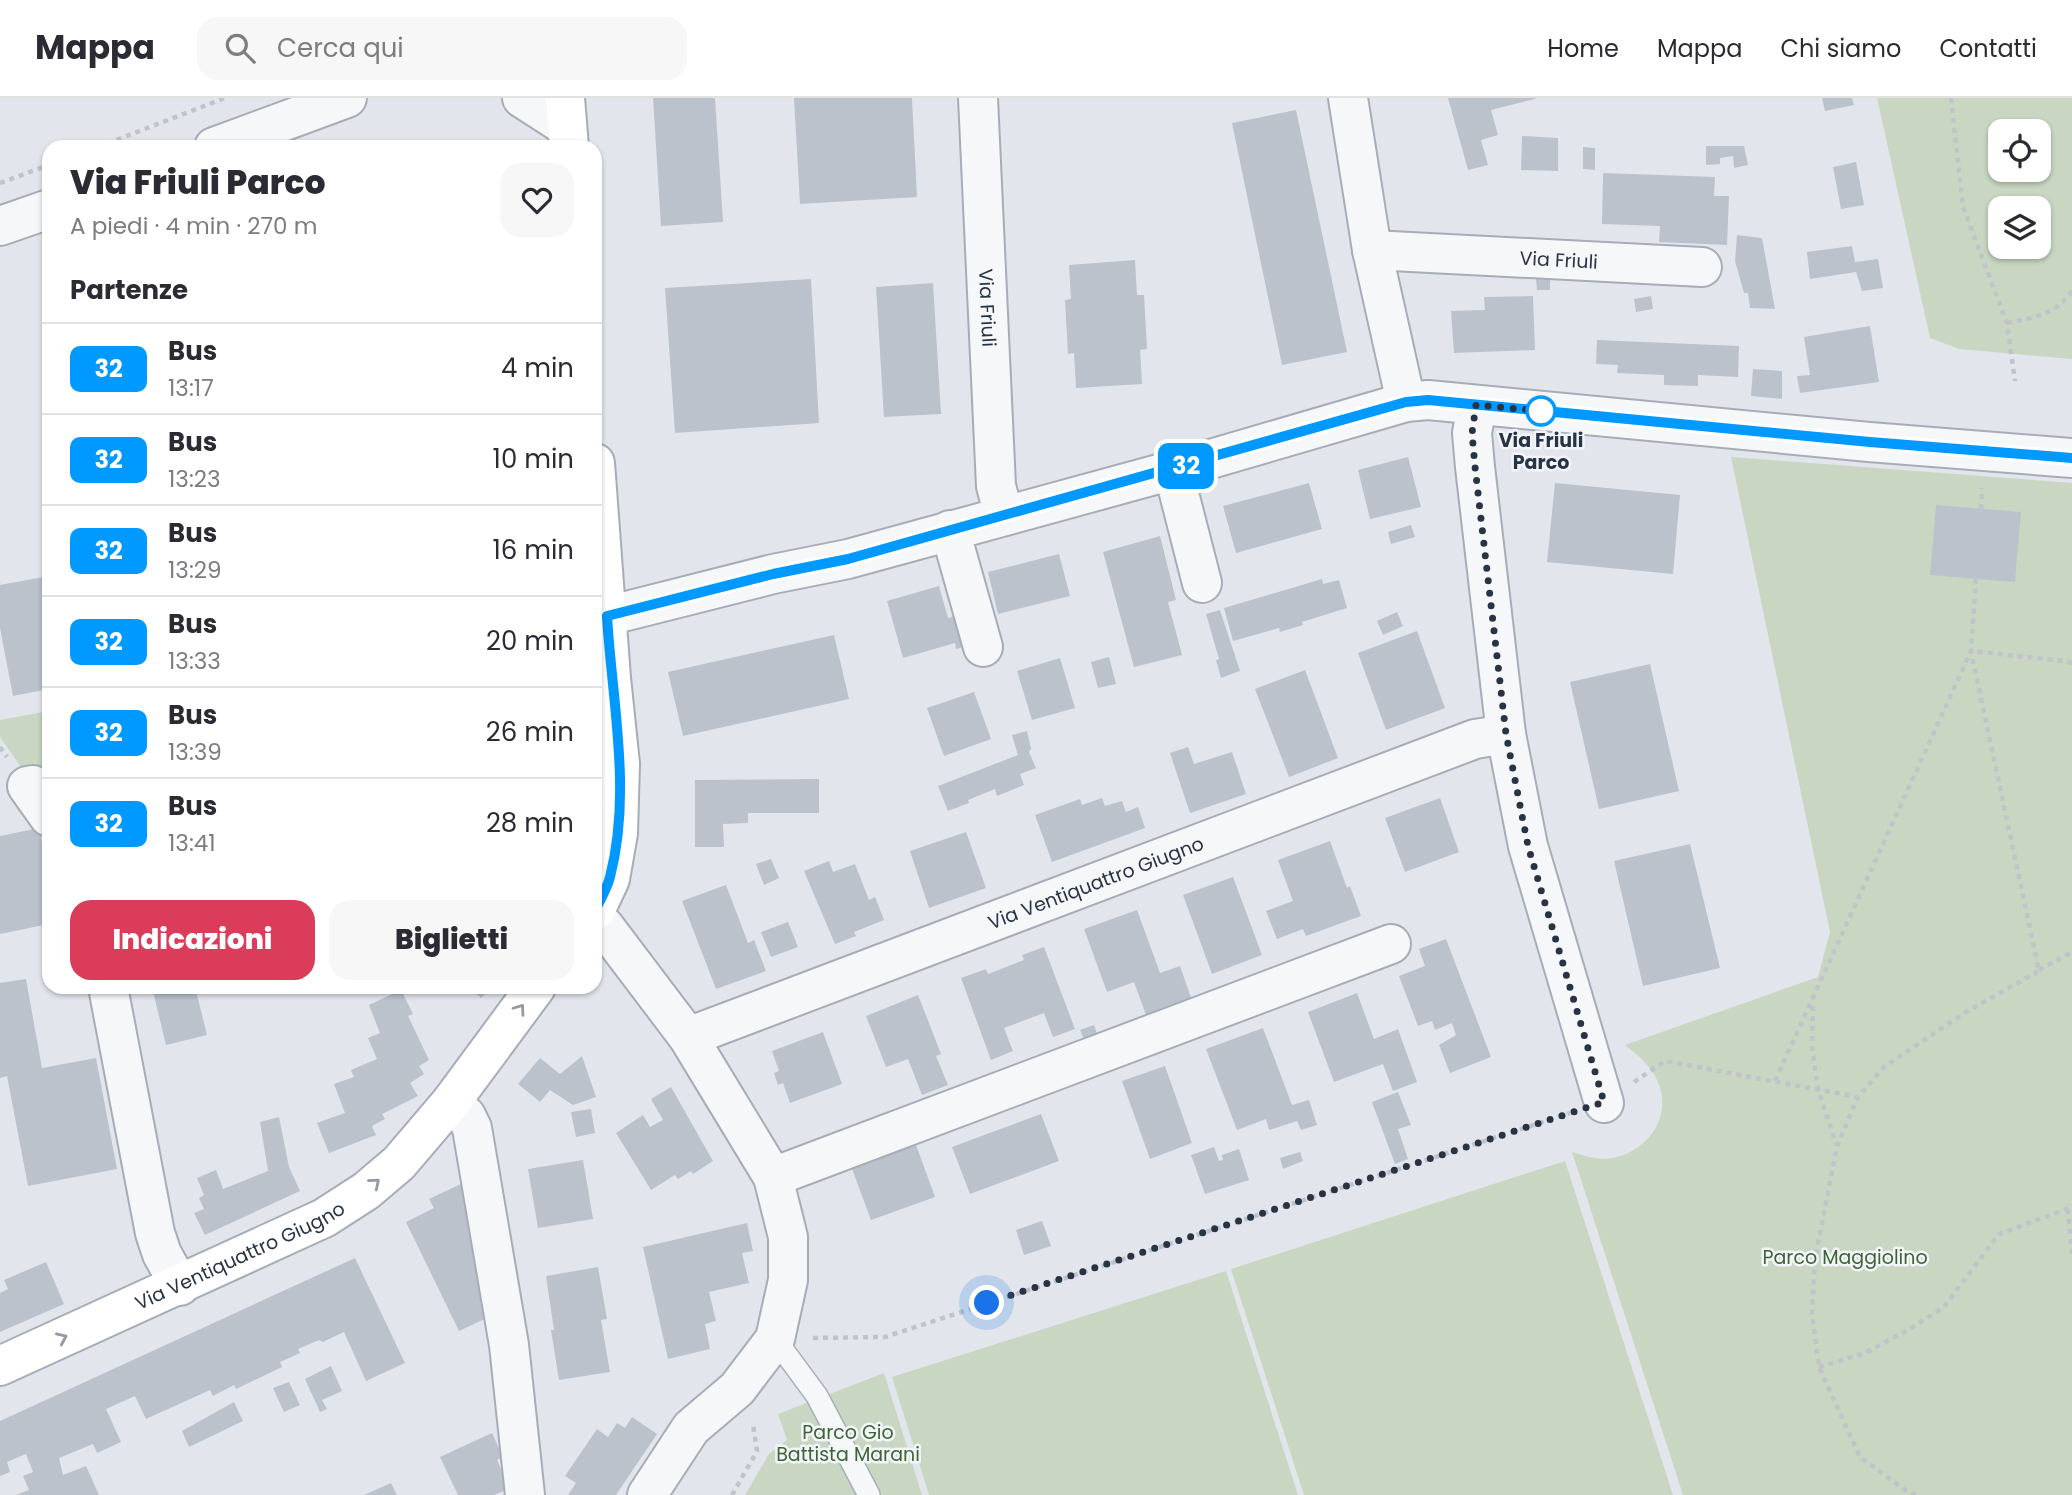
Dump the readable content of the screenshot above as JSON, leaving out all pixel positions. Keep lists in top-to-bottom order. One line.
{"streets":{"street":["Via Friuli","Via Ventiquattro Giugno"]},"one_way":["Via Ventiquattro Giugno"],"parks":["Parco Maggiolino","Parco Gio Battista Marani"],"places":["Via Friuli Parco"],"lines":["bus line 32"],"page":{"header":"Mappa","search":"Cerca qui","nav":["Home","Mappa","Chi siamo","Contatti"],"on_map":"32","heading":[["Via Friuli Parco","A piedi · 4 min · 270 m"],"Partenze"],"list":[{"mark":"32","name":"Bus","note":"13:17","value":"4 min"},{"mark":"32","name":"Bus","note":"13:23","value":"10 min"},{"mark":"32","name":"Bus","note":"13:29","value":"16 min"},{"mark":"32","name":"Bus","note":"13:33","value":"20 min"},{"mark":"32","name":"Bus","note":"13:39","value":"26 min"},{"mark":"32","name":"Bus","note":"13:41","value":"28 min"}],"buttons":["Indicazioni","Biglietti"]}}
